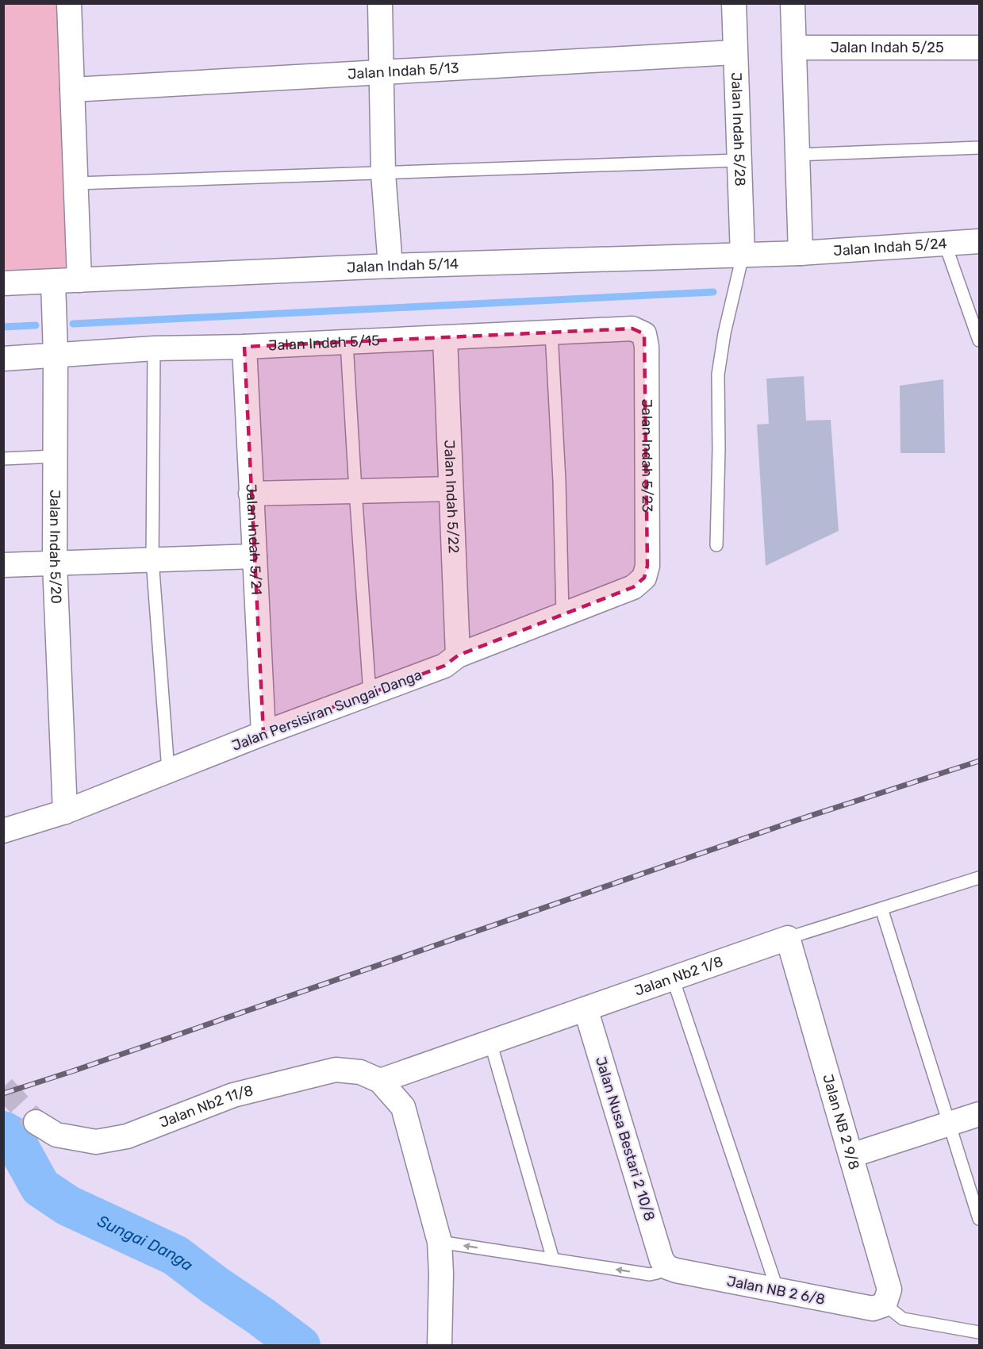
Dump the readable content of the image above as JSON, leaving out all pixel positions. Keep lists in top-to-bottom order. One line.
{"streets":{"street":["Jalan Indah 5/25","Jalan Indah 5/13","Jalan Indah 5/28","Jalan Indah 5/24","Jalan Indah 5/14","Jalan Indah 5/15","Jalan Indah 5/23","Jalan Indah 5/22","Jalan Indah 5/21","Jalan Indah 5/20","Jalan Persisiran Sungai Danga","Jalan Nb2 1/8","Jalan Nb2 11/8","Jalan NB 2 9/8","Jalan Nusa Bestari 2 10/8","Jalan NB 2 6/8"]},"crossings":[["Jalan Indah 5/13","Jalan Indah 5/28"],["Jalan Indah 5/28","Jalan Indah 5/14"],["Jalan Indah 5/24","Jalan Indah 5/14"],["Jalan Indah 5/14","Jalan Indah 5/20"],["Jalan Indah 5/15","Jalan Indah 5/23"],["Jalan Indah 5/15","Jalan Indah 5/22"],["Jalan Indah 5/15","Jalan Indah 5/21"],["Jalan Indah 5/15","Jalan Indah 5/20"],["Jalan Indah 5/23","Jalan Persisiran Sungai Danga"],["Jalan Indah 5/22","Jalan Persisiran Sungai Danga"],["Jalan Indah 5/21","Jalan Persisiran Sungai Danga"],["Jalan Indah 5/20","Jalan Persisiran Sungai Danga"],["Jalan Nb2 1/8","Jalan Nb2 11/8"],["Jalan Nb2 1/8","Jalan NB 2 9/8"],["Jalan Nb2 1/8","Jalan Nusa Bestari 2 10/8"],["Jalan NB 2 9/8","Jalan NB 2 6/8"],["Jalan Nusa Bestari 2 10/8","Jalan NB 2 6/8"]],"water":["Sungai Danga"]}
